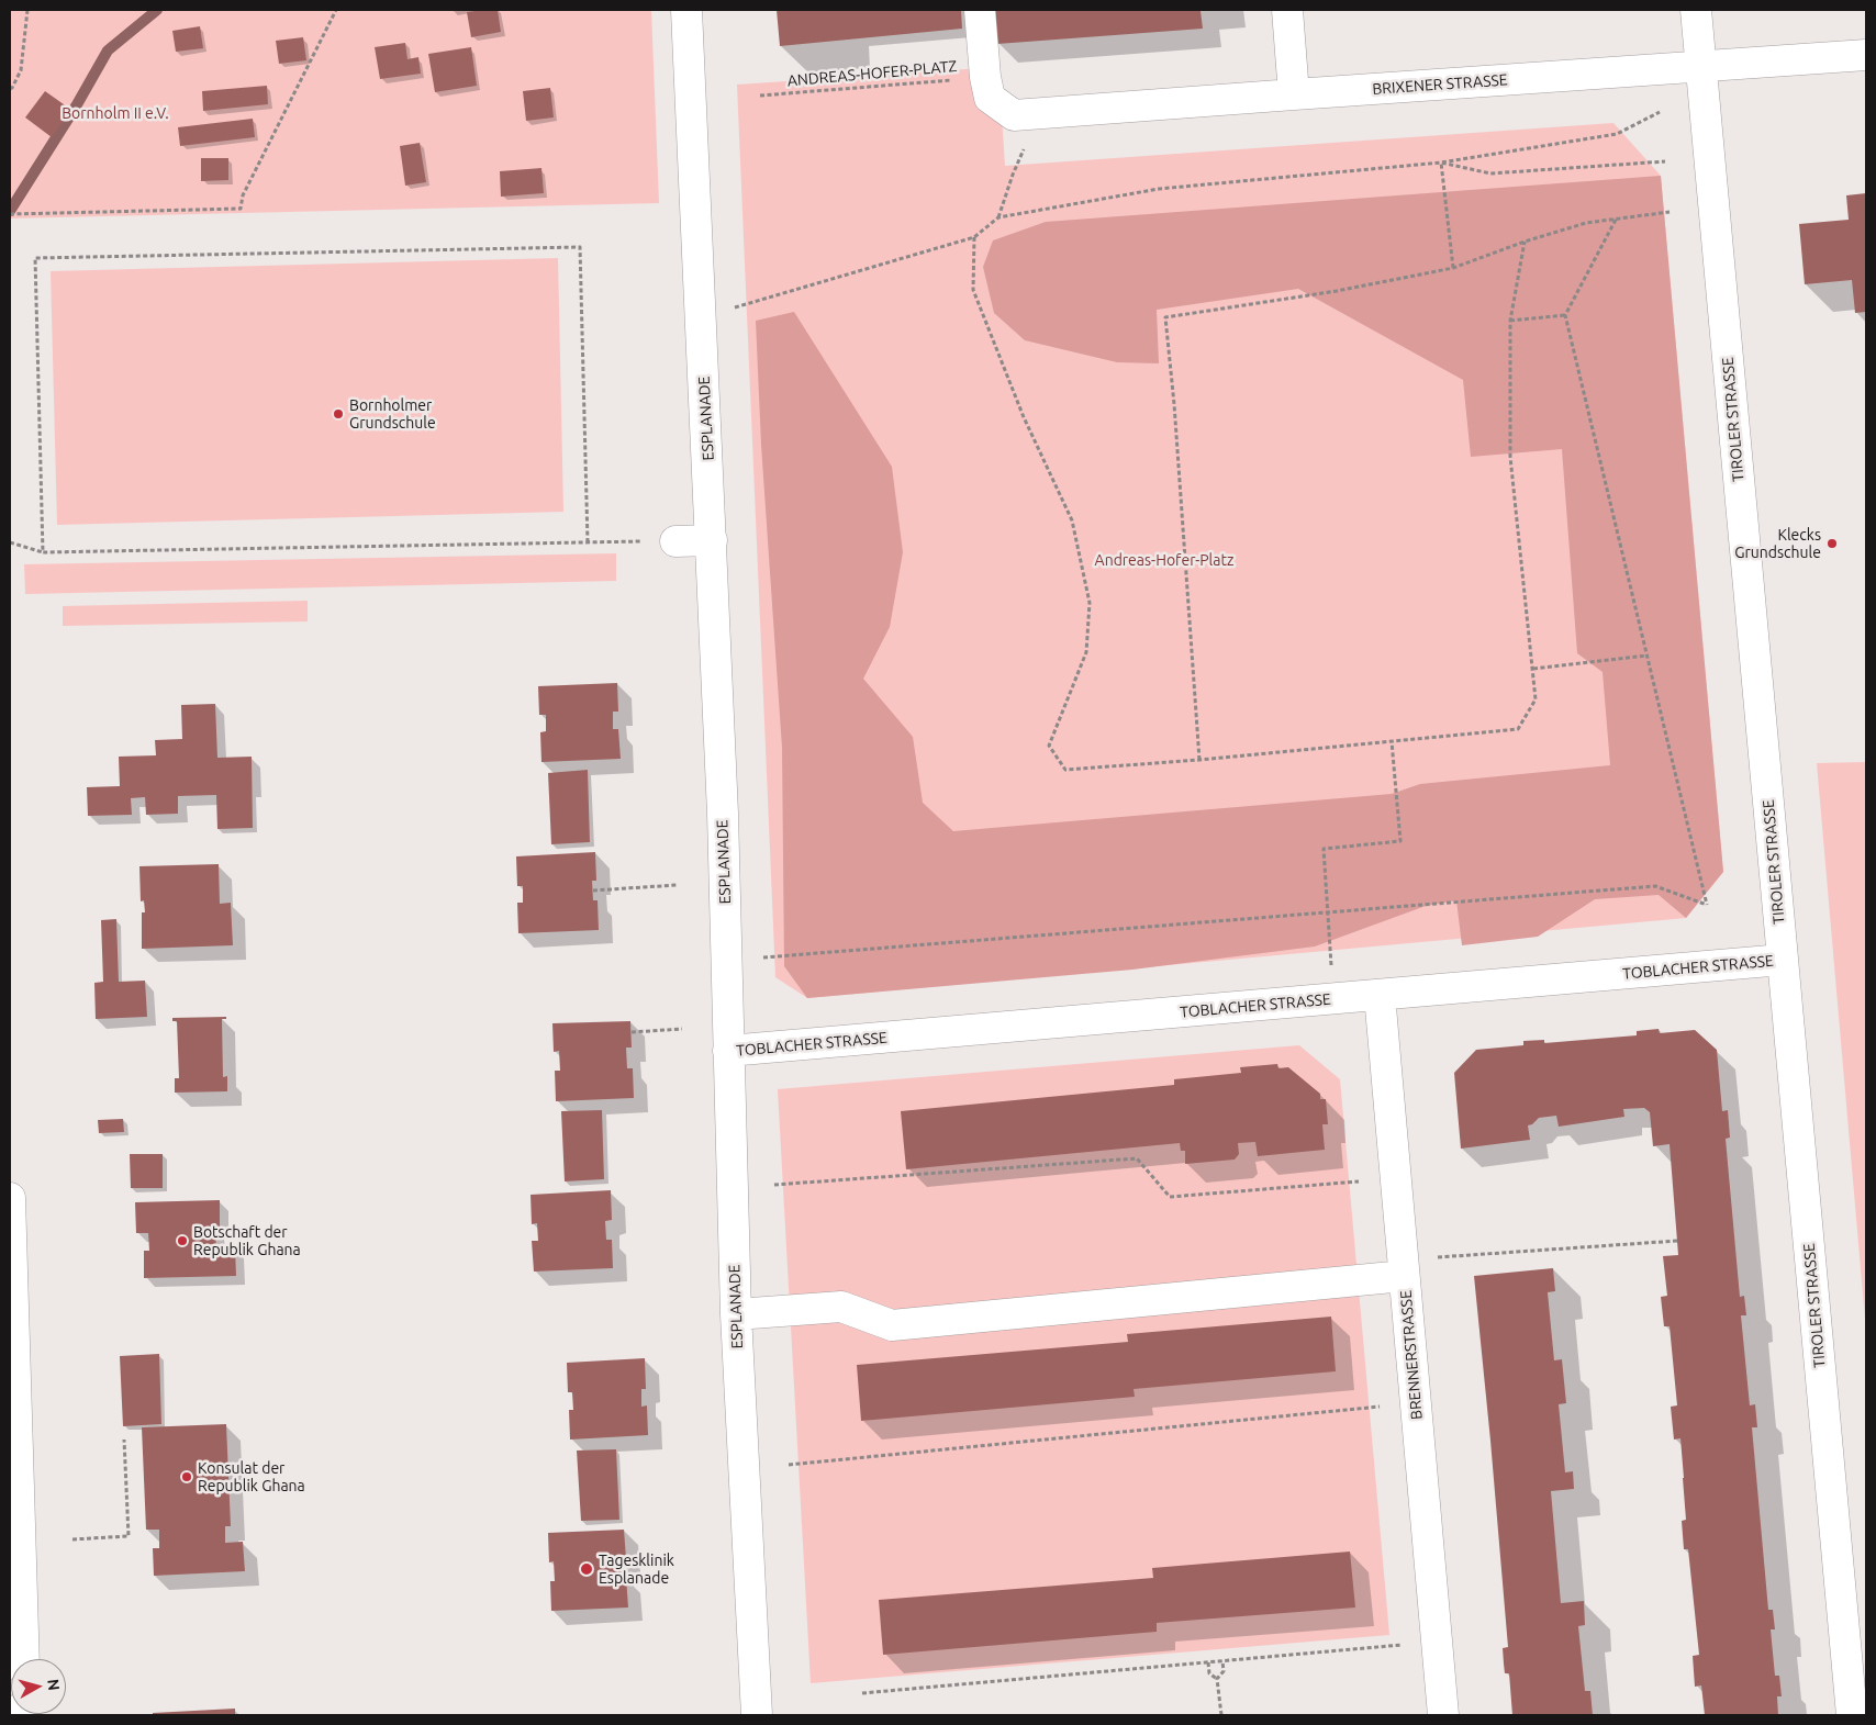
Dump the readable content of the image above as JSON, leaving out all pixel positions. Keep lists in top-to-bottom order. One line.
{"streets":{"street":["BRIXENER STRASSE","ESPLANADE","TIROLER STRASSE","TOBLACHER STRASSE","BRENNERSTRASSE"],"path":["ANDREAS-HOFER-PLATZ"]},"crossings":[["BRIXENER STRASSE","TIROLER STRASSE"],["ESPLANADE","TOBLACHER STRASSE"],["TIROLER STRASSE","TOBLACHER STRASSE"],["TOBLACHER STRASSE","BRENNERSTRASSE"]],"parks":["Bornholm II e.V.","Andreas-Hofer-Platz"],"places":["Bornholmer Grundschule","Klecks Grundschule","Botschaft der Republik Ghana","Konsulat der Republik Ghana","Tagesklinik Esplanade"],"north":"right"}
